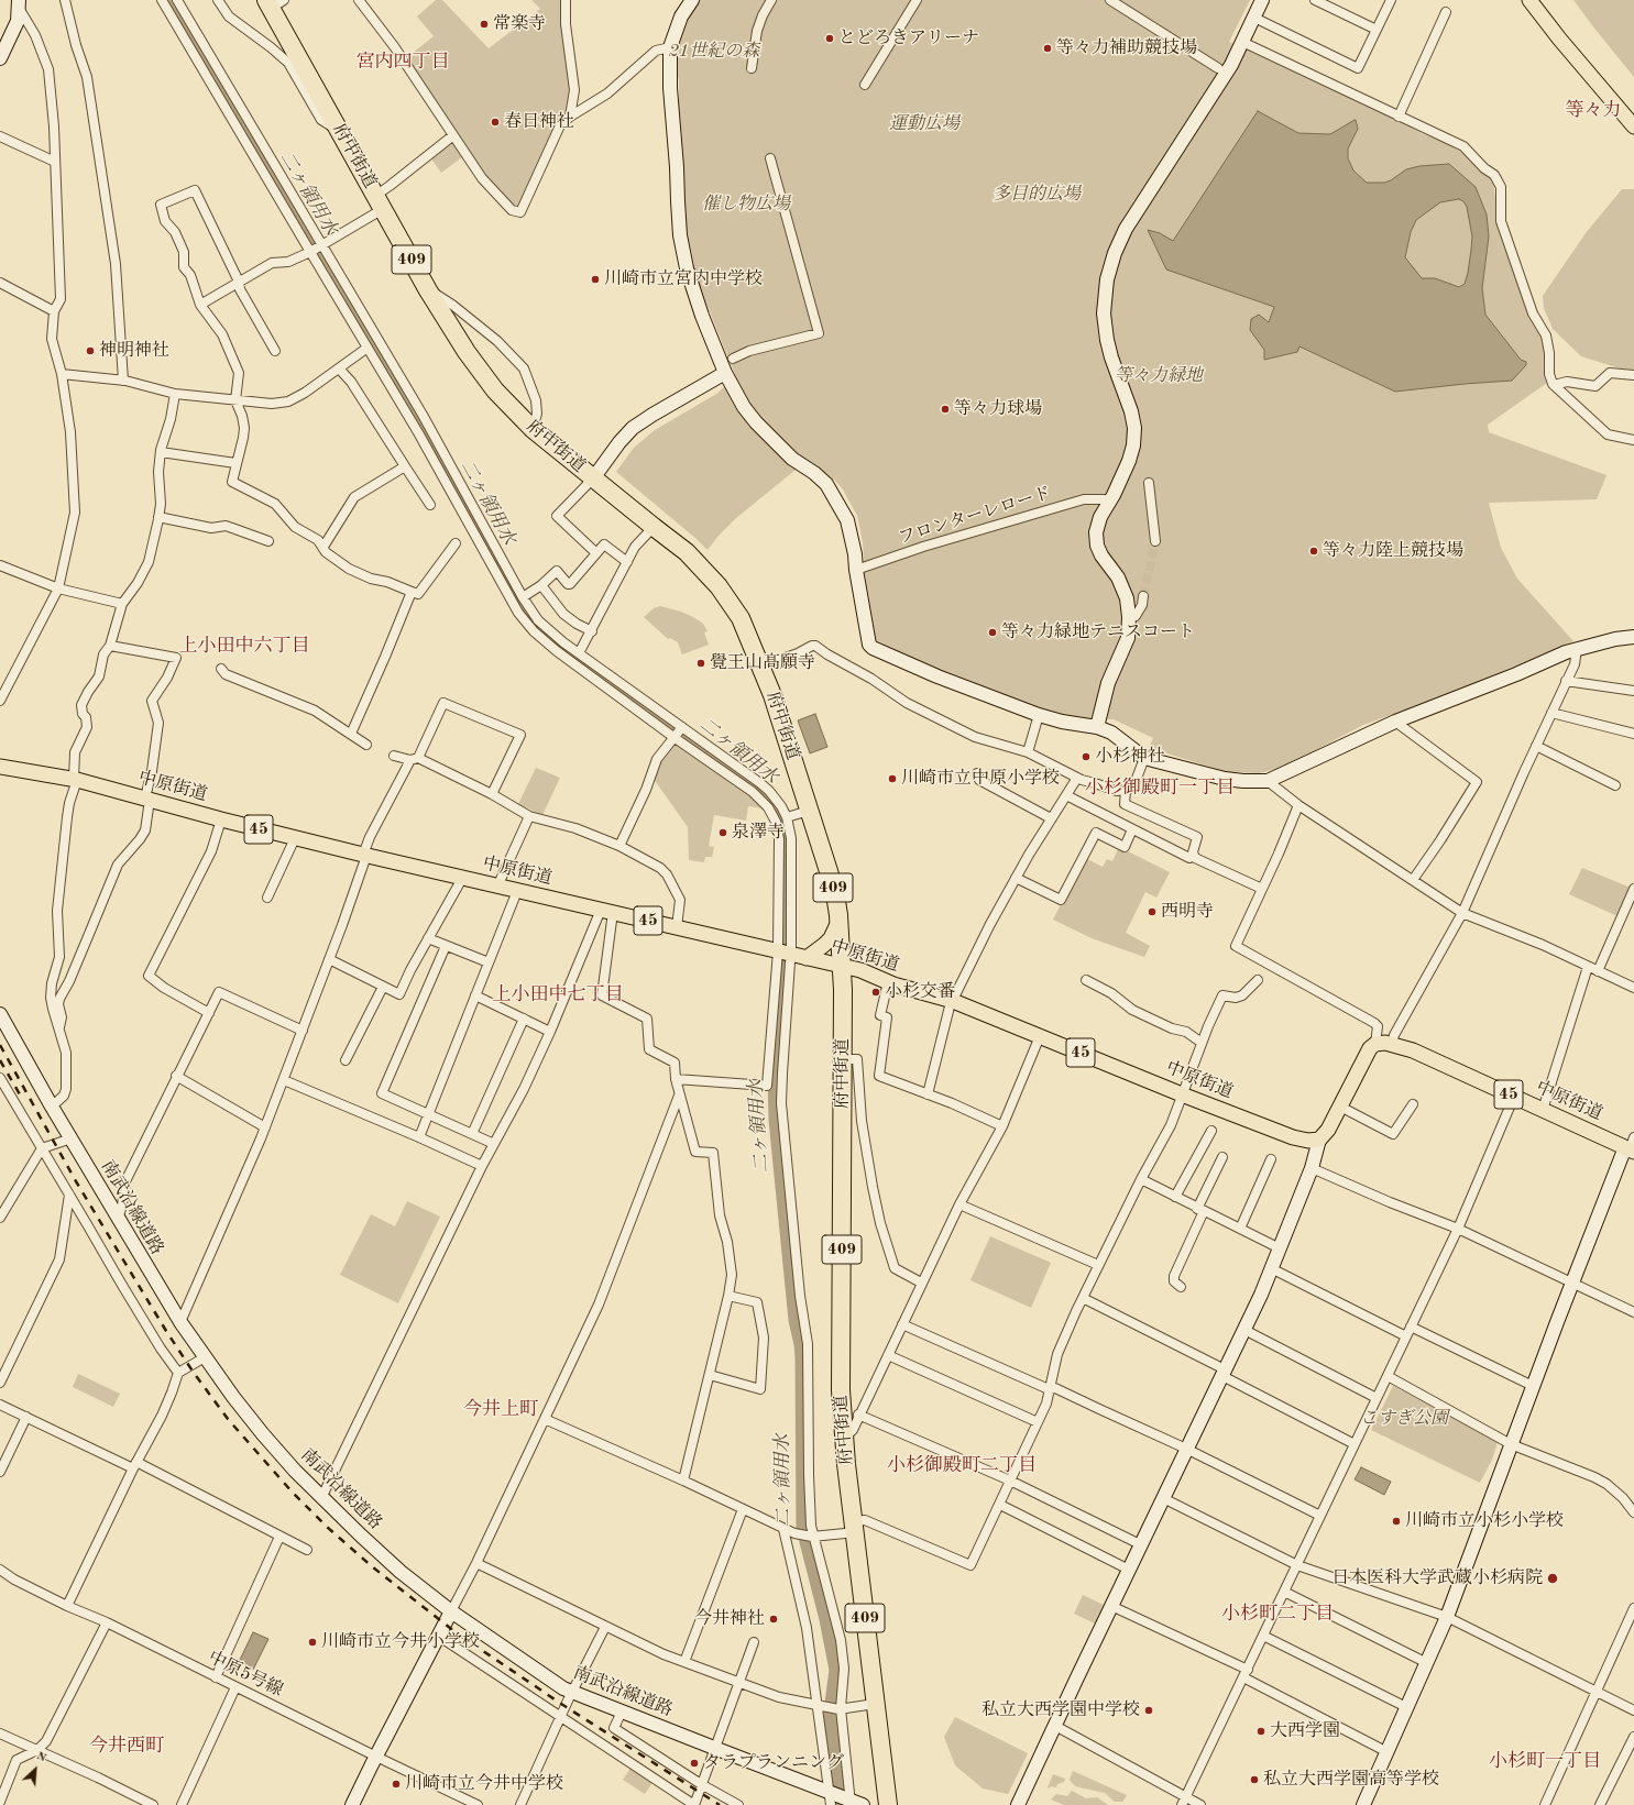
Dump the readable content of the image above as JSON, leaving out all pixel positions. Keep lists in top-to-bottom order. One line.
{"streets":{"highway":["府中街道","409"],"main road":["中原街道","45"],"street":["フロンターレロード","南武沿線道路","中原5号線"]},"crossings":[["府中街道","中原街道"]],"districts":["宮内四丁目","等々力","上小田中六丁目","小杉御殿町一丁目","上小田中七丁目","今井上町","小杉御殿町二丁目","小杉町二丁目","今井西町","小杉町一丁目"],"water":["二ヶ領用水"],"parks":["21世紀の森","運動広場","多目的広場","催し物広場","等々力緑地","こすぎ公園"],"places":["常楽寺","とどろきアリーナ","等々力補助競技場","春日神社","川崎市立宮内中学校","神明神社","等々力球場","等々力陸上競技場","等々力緑地テニスコート","覺王山髙願寺","小杉神社","川崎市立中原小学校","泉澤寺","西明寺","小杉交番","川崎市立小杉小学校","日本医科大学武蔵小杉病院","今井神社","川崎市立今井小学校","私立大西学園中学校","大西学園","タラプランニング","私立大西学園高等学校","川崎市立今井中学校"],"north":"top right"}
